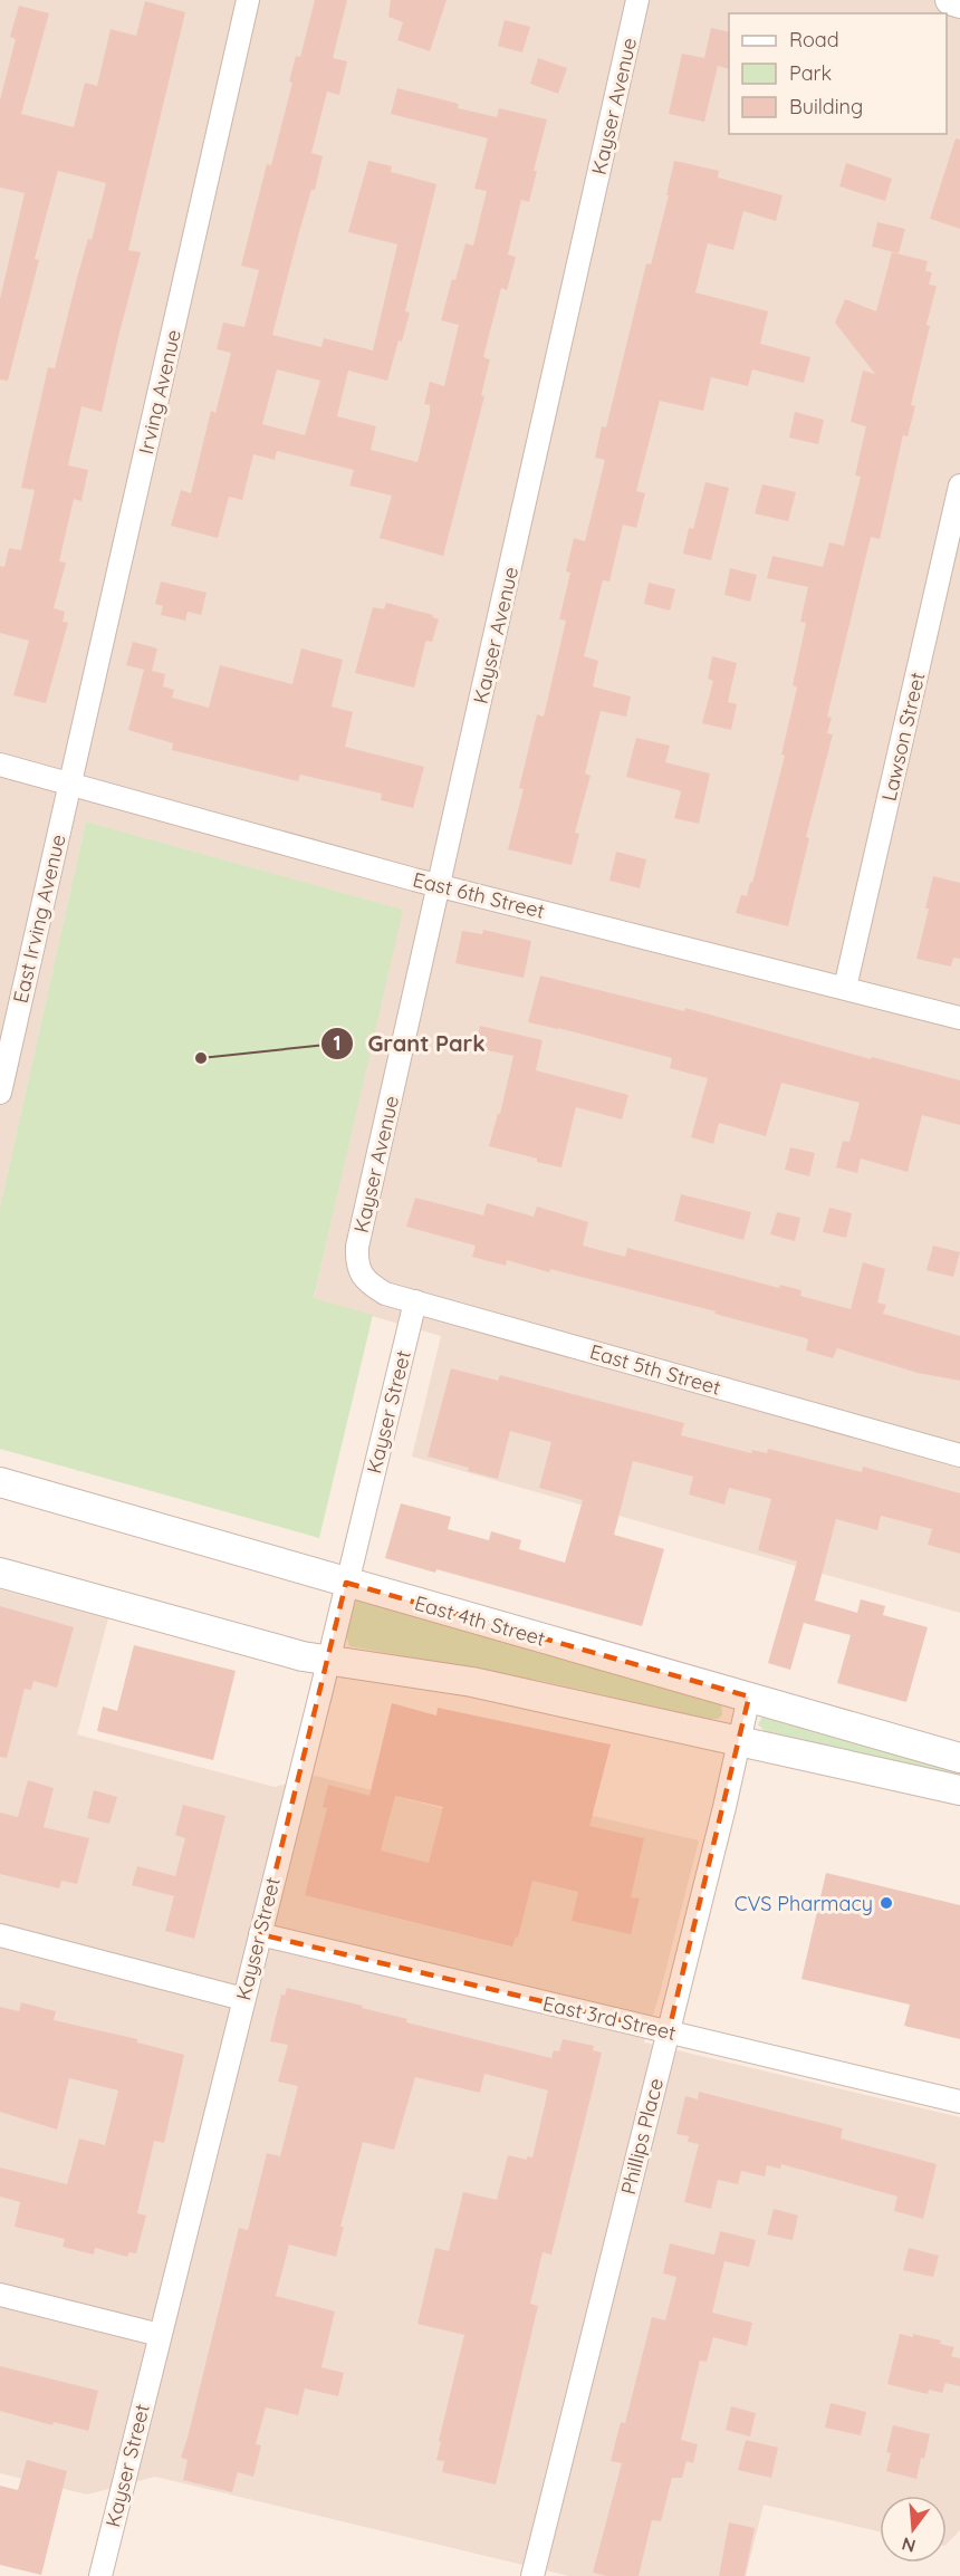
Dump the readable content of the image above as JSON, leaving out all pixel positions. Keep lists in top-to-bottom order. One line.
{"streets":{"street":["Kayser Avenue","Irving Avenue","Lawson Street","East 6th Street","East Irving Avenue","East 5th Street","Kayser Street","East 4th Street","East 3rd Street","Phillips Place"]},"crossings":[["Kayser Avenue","East 6th Street"],["Kayser Avenue","East 5th Street"],["Irving Avenue","East 6th Street"],["Irving Avenue","East Irving Avenue"],["Lawson Street","East 6th Street"],["East 6th Street","East Irving Avenue"],["East 5th Street","Kayser Street"],["Kayser Street","East 4th Street"],["Kayser Street","East 3rd Street"],["East 4th Street","Phillips Place"],["East 3rd Street","Phillips Place"]],"places":["Grant Park","CVS Pharmacy"],"legend":["Road","Park","Building"],"north":"bottom"}
